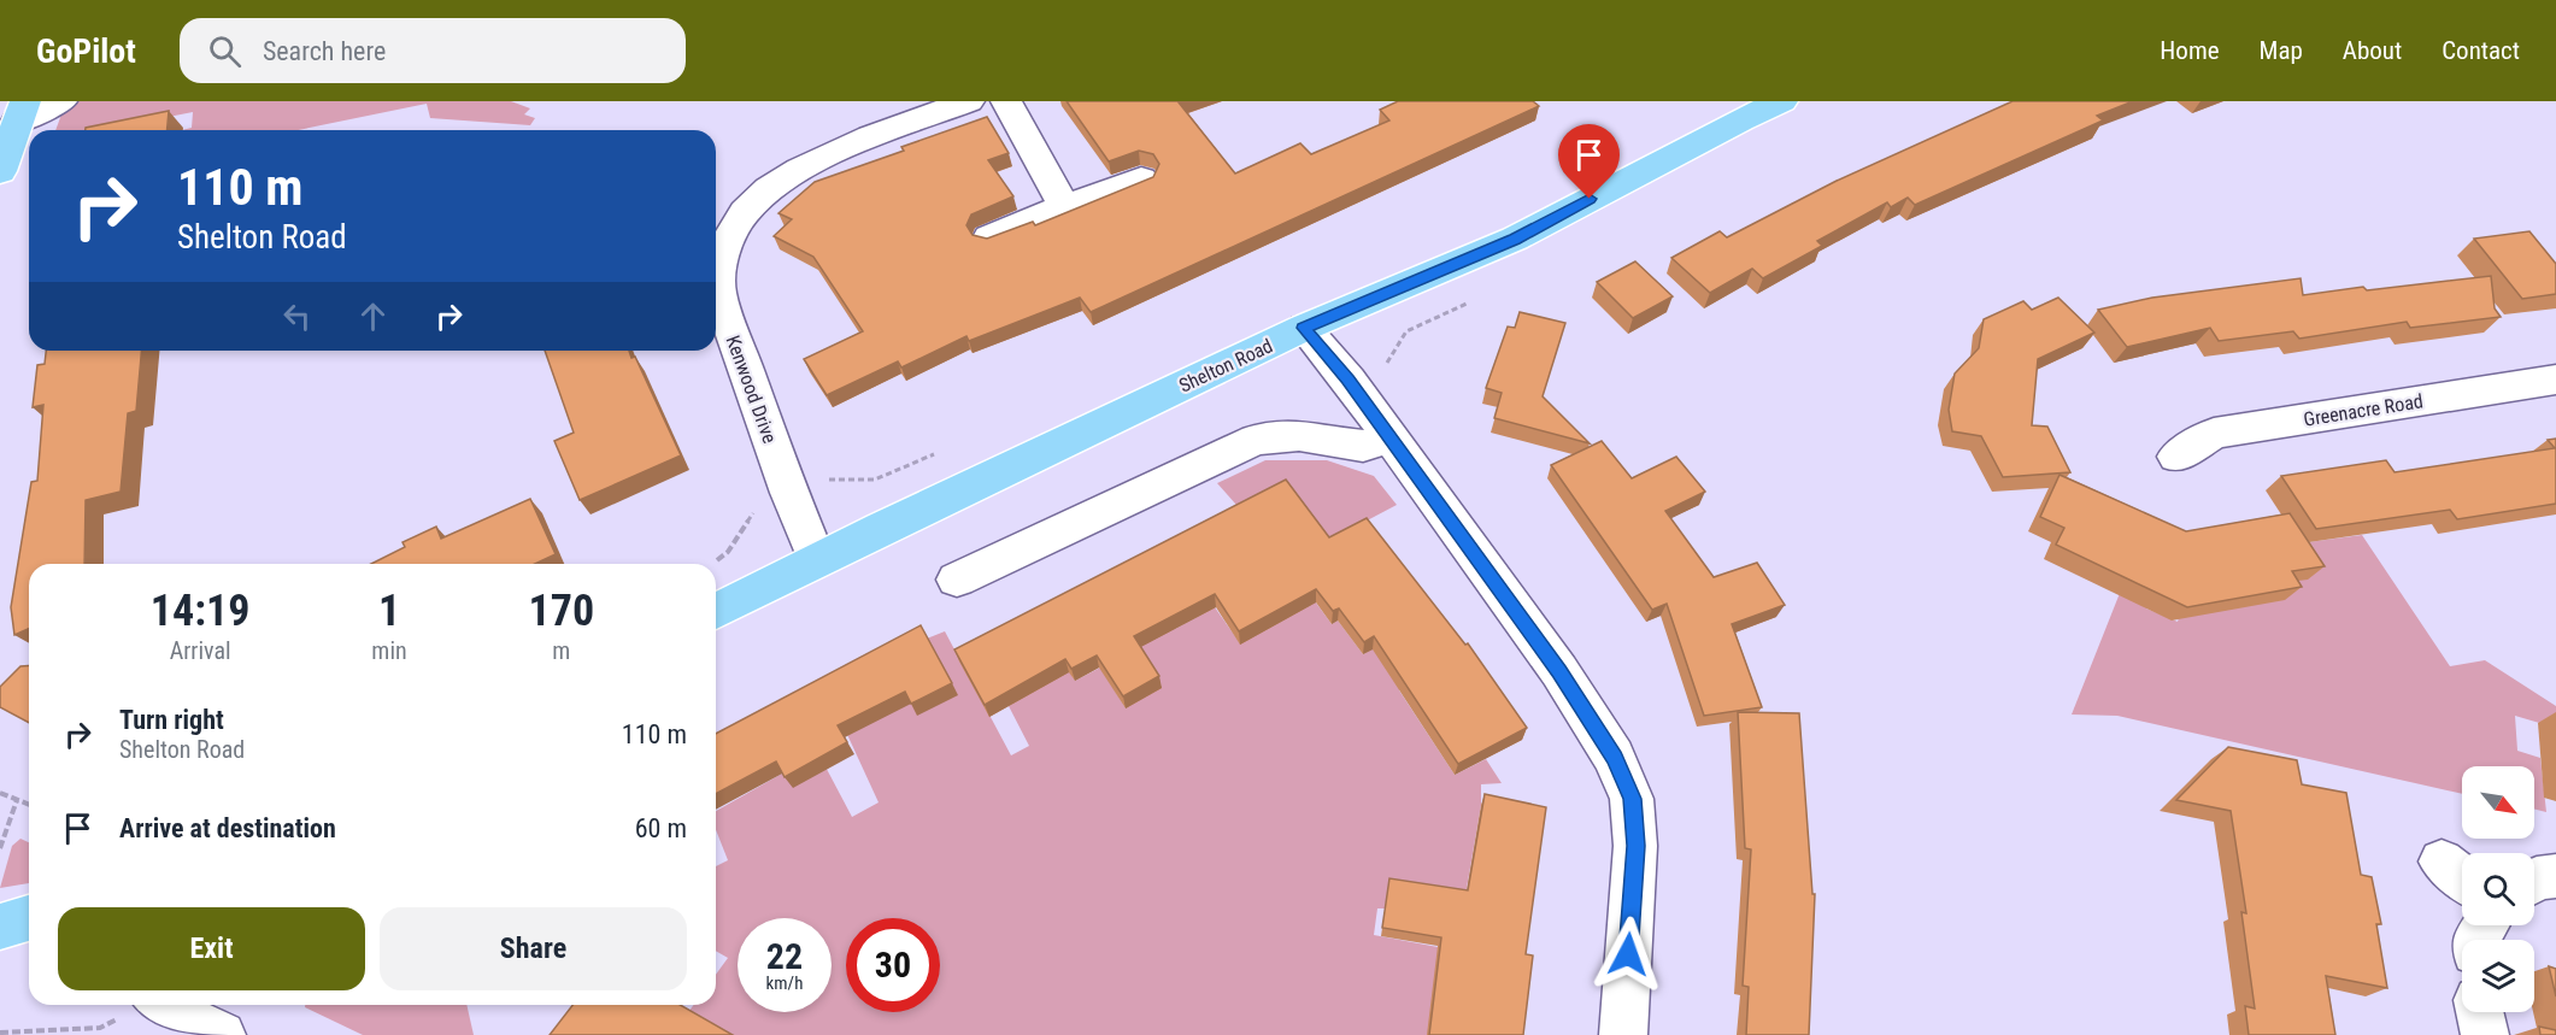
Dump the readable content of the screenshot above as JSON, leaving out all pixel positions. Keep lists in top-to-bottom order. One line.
{"streets":{"main road":["Shelton Road"],"street":["Kenwood Drive","Greenacre Road"]},"crossings":[["Shelton Road","Kenwood Drive"]],"north":"bottom right","page":{"header":"GoPilot","search":"Search here","nav":["Home","Map","About","Contact"],"turn":["110 m","Shelton Road"],"eta":["14:19","Arrival","1","min","170","m"],"list":[{"name":"Turn right","note":"Shelton Road","value":"110 m"},{"name":"Arrive at destination","value":"60 m"}],"buttons":["Exit","Share"],"speed":"22 km/h","limit":"30"}}
